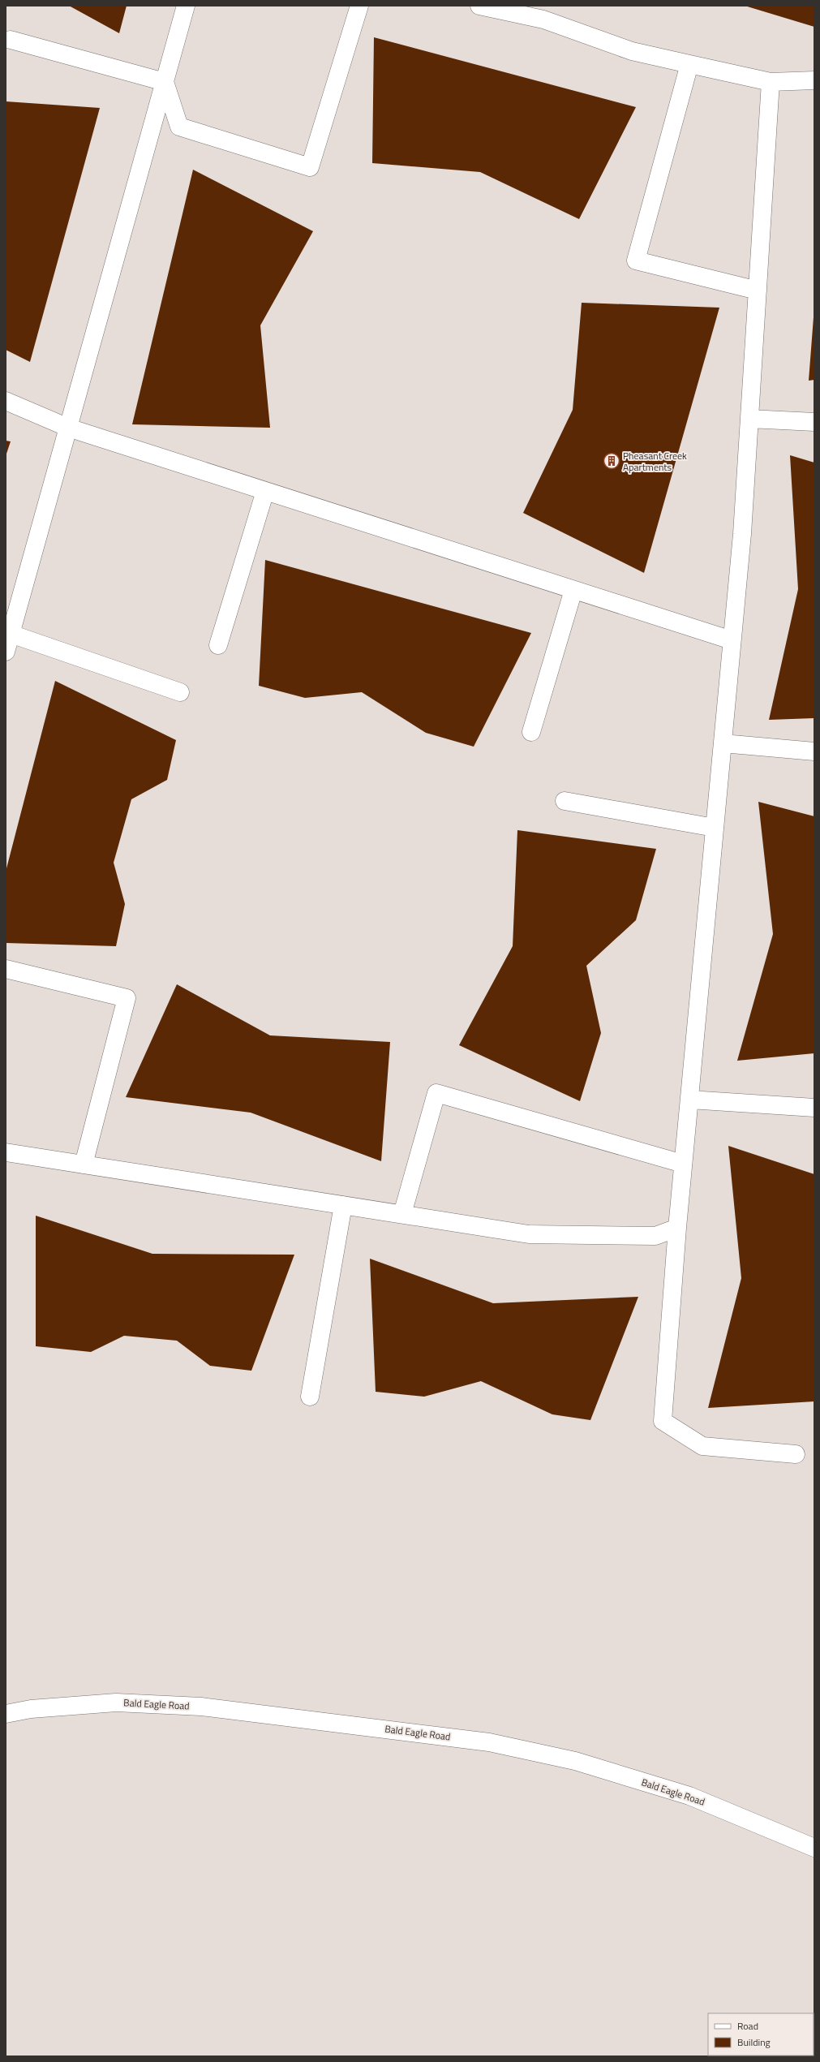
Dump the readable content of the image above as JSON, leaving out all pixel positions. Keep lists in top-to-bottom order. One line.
{"streets":{"street":["Bald Eagle Road"]},"places":{"building":["Pheasant Creek Apartments"]},"legend":["Road","Building"]}
